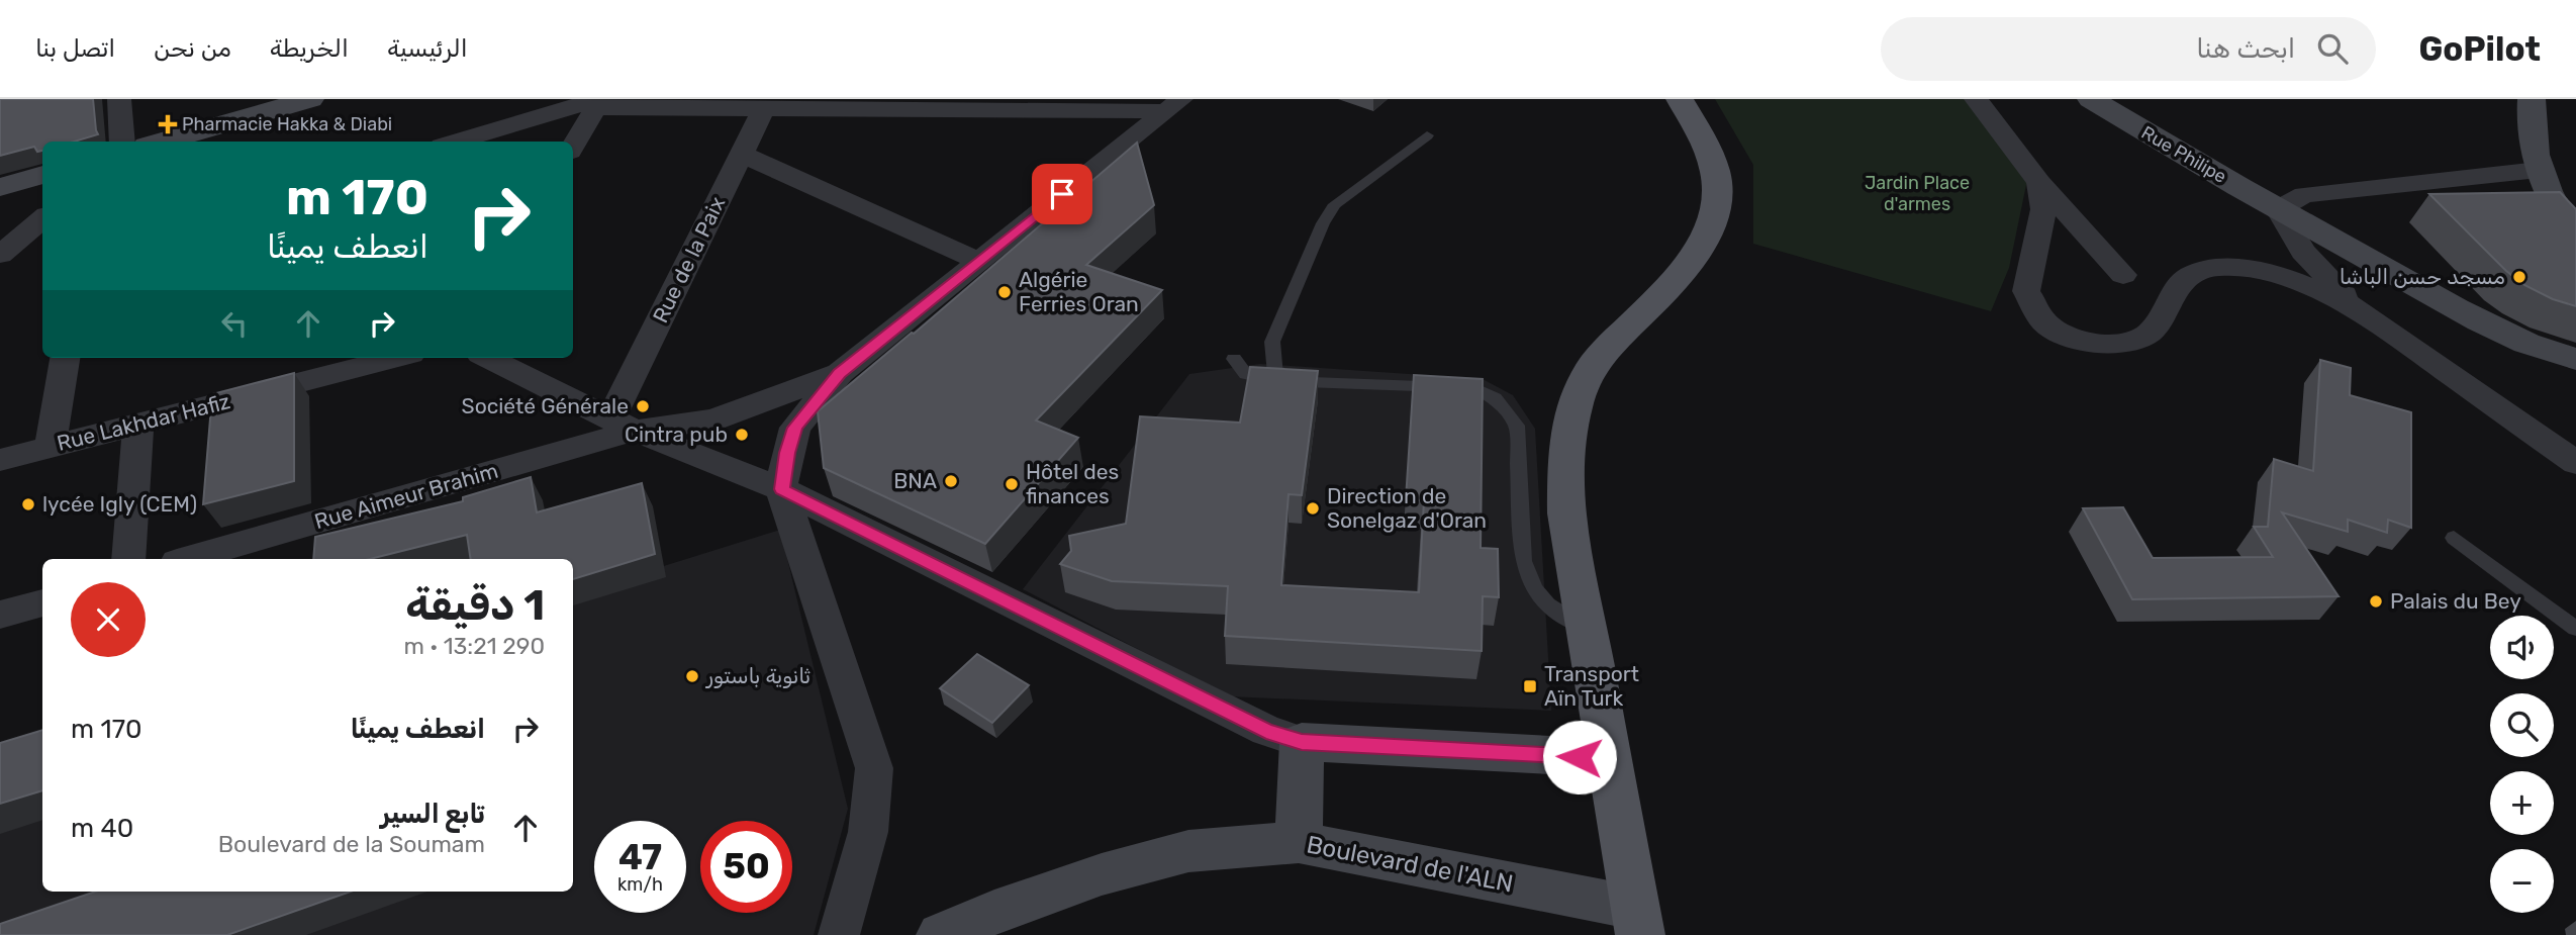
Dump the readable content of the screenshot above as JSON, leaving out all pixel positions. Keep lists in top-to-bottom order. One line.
{"streets":{"street":["Rue Philipe","Rue de la Paix","Rue Lakhdar Hafiz","Rue Aimeur Brahim","Boulevard de l'ALN"]},"crossings":[["Rue de la Paix","Rue Aimeur Brahim"]],"parks":["Jardin Place d'armes"],"places":{"health":["Pharmacie Hakka & Diabi"],"other":["مسجد حسن الباشا","Algérie Ferries Oran","Société Générale","Cintra pub","BNA","Hôtel des finances","lycée Igly (CEM)","Direction de Sonelgaz d'Oran","Palais du Bey","ثانوية باستور"],"transit":["Transport Aïn Turk"]},"page":{"header":"GoPilot","search":"ابحث هنا","nav":["الرئيسية","الخريطة","من نحن","اتصل بنا"],"turn":["170 m","انعطف يمينًا"],"heading":["1 دقيقة","290 m · 13:21"],"map_buttons":["+","−"],"list":[{"name":"انعطف يمينًا","value":"170 m"},{"name":"تابع السير","note":"Boulevard de la Soumam","value":"40 m"}],"speed":"47 km/h","limit":"50"}}
